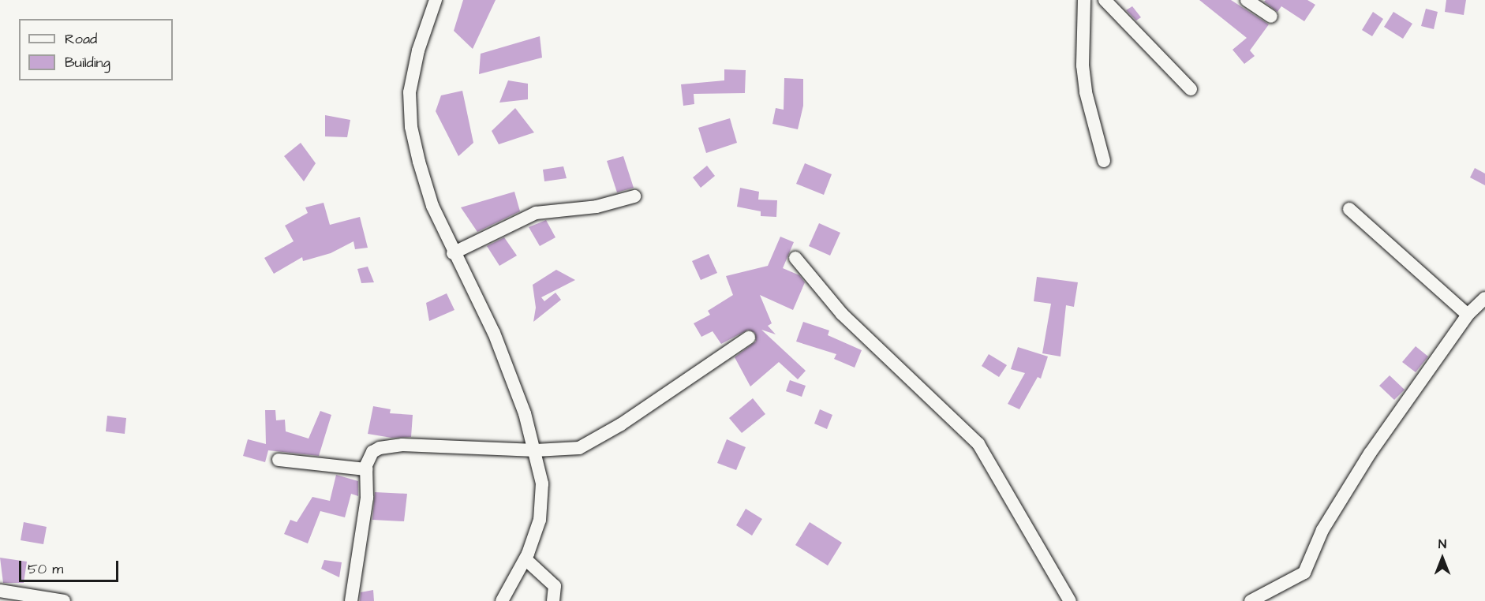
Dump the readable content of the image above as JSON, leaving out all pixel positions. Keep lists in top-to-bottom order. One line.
{"legend":["Road","Building"],"scale_bar":"50 m","north":"top"}
